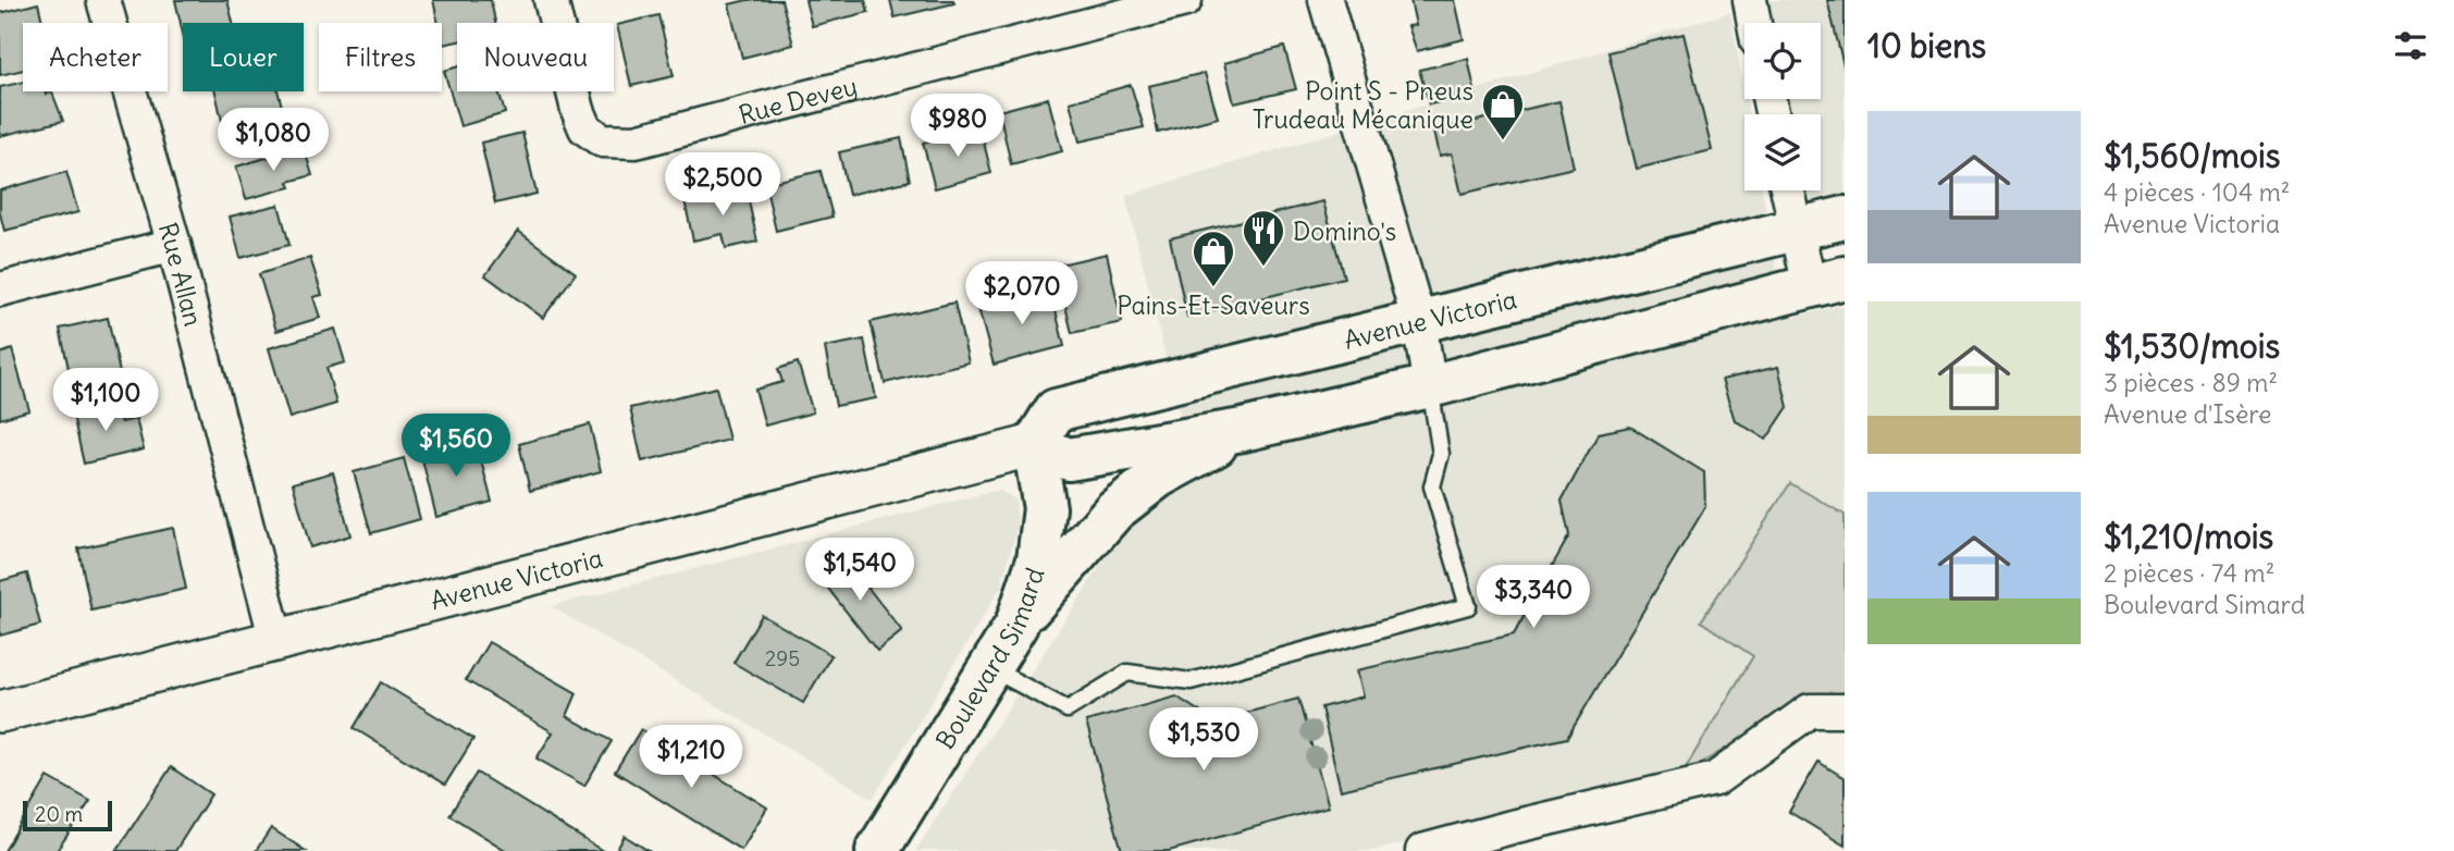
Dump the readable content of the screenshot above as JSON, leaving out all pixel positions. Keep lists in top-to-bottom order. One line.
{"streets":{"main road":["Avenue Victoria","Boulevard Simard"],"street":["Rue Devey","Rue Allan"]},"crossings":[["Rue Allan","Avenue Victoria"],["Avenue Victoria","Boulevard Simard"]],"places":{"shop":["Point S - Pneus Trudeau Mécanique","Pains-Et-Saveurs"],"restaurant":["Domino's"]},"house_numbers":["295"],"scale_bar":"20 m","page":{"heading":"10 biens","chip":["Acheter","Louer","Filtres","Nouveau"],"list":[{"name":"$1,560/mois","note":"4 pièces · 104 m² · Avenue Victoria"},{"name":"$1,530/mois","note":"3 pièces · 89 m² · Avenue d'Isère"},{"name":"$1,210/mois","note":"2 pièces · 74 m² · Boulevard Simard"}],"price":["$980","$1,080","$2,500","$2,070","$1,100","$1,560","$1,540","$3,340","$1,530","$1,210"],"scale":"20 m"}}
